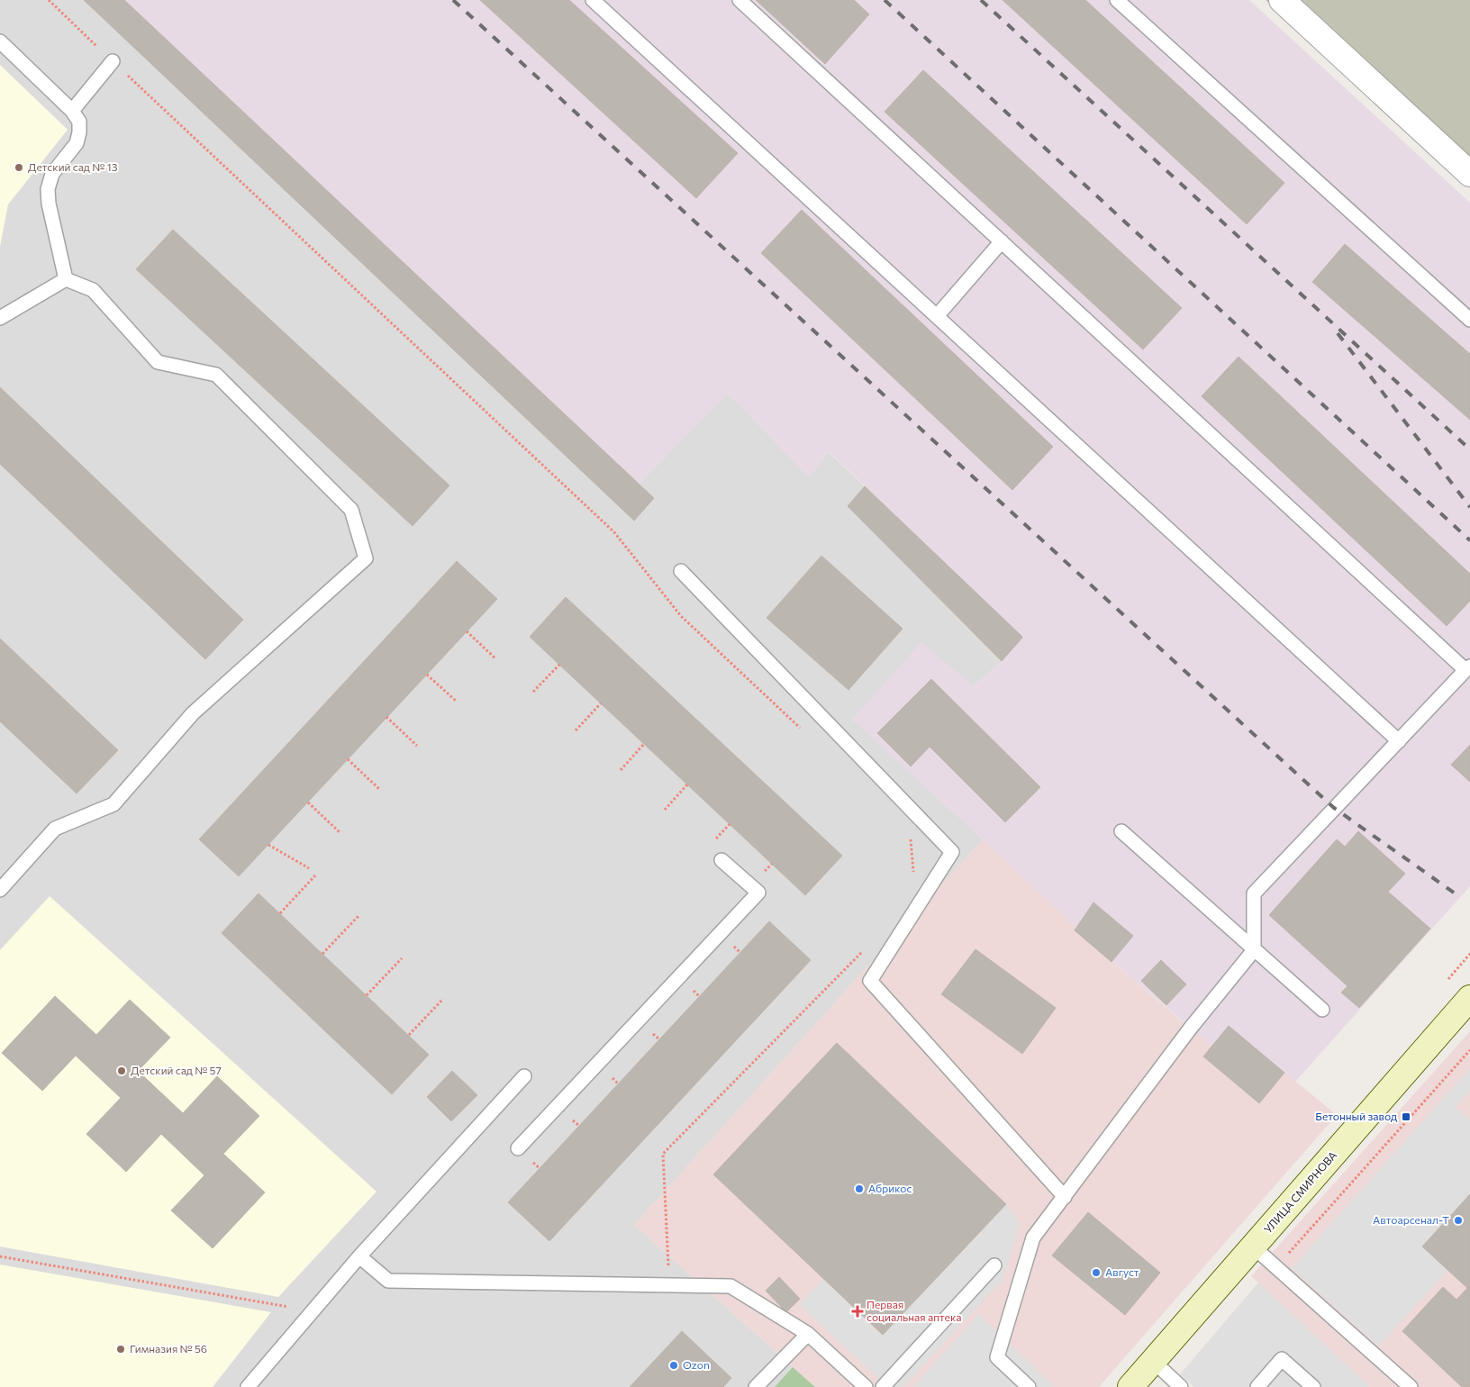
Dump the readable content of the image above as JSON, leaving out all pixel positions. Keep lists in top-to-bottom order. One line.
{"streets":{"main road":["УЛИЦА СМИРНОВА"]},"places":{"other":["Детский сад № 13","Детский сад № 57","Абрикос","Автоарсенал-Т","Август","Гимназия № 56","Ozon"],"transit":["Бетонный завод"],"health":["Первая социальная аптека"]}}
